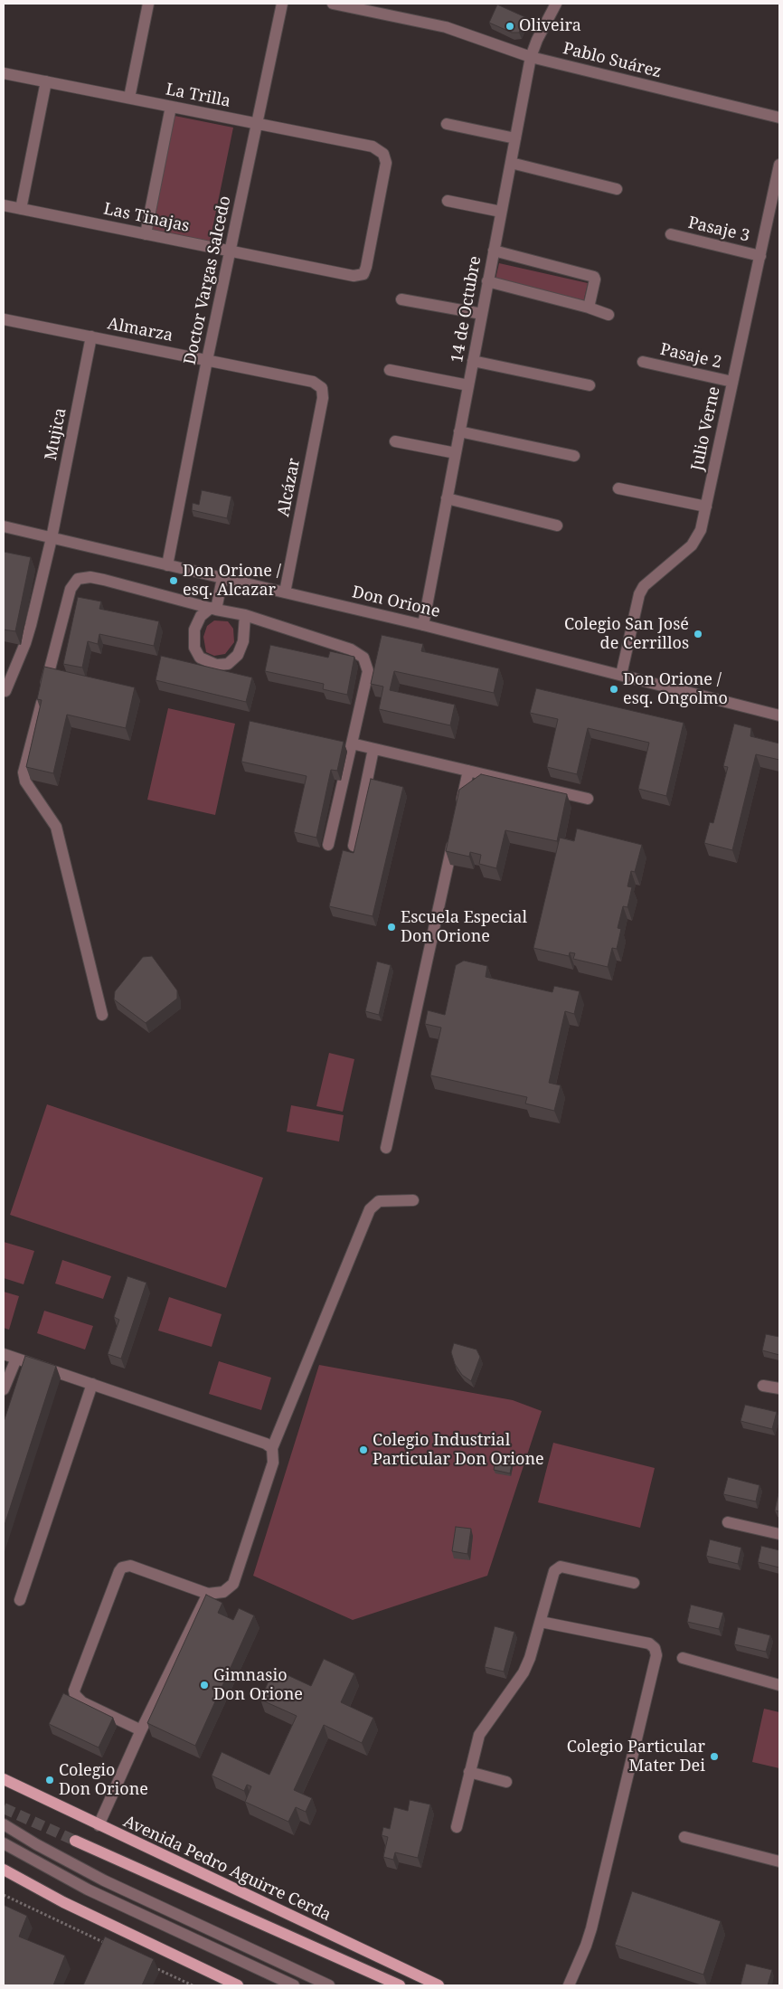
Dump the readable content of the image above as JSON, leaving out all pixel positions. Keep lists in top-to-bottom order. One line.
{"streets":{"main road":["Avenida Pedro Aguirre Cerda"],"street":["Pablo Suárez","La Trilla","Las Tinajas","Pasaje 3","Doctor Vargas Salcedo","14 de Octubre","Almarza","Pasaje 2","Julio Verne","Mujica","Alcázar","Don Orione"]},"crossings":[["Pablo Suárez","14 de Octubre"],["La Trilla","Las Tinajas"],["La Trilla","Doctor Vargas Salcedo"],["Las Tinajas","Doctor Vargas Salcedo"],["Pasaje 3","Julio Verne"],["Doctor Vargas Salcedo","Almarza"],["Doctor Vargas Salcedo","Don Orione"],["14 de Octubre","Don Orione"],["Almarza","Mujica"],["Almarza","Alcázar"],["Pasaje 2","Julio Verne"],["Julio Verne","Don Orione"],["Mujica","Don Orione"],["Alcázar","Don Orione"]],"places":["Oliveira","Don Orione / esq. Alcazar","Colegio San José de Cerrillos","Don Orione / esq. Ongolmo","Escuela Especial Don Orione","Colegio Industrial Particular Don Orione","Gimnasio Don Orione","Colegio Particular Mater Dei","Colegio Don Orione"]}
